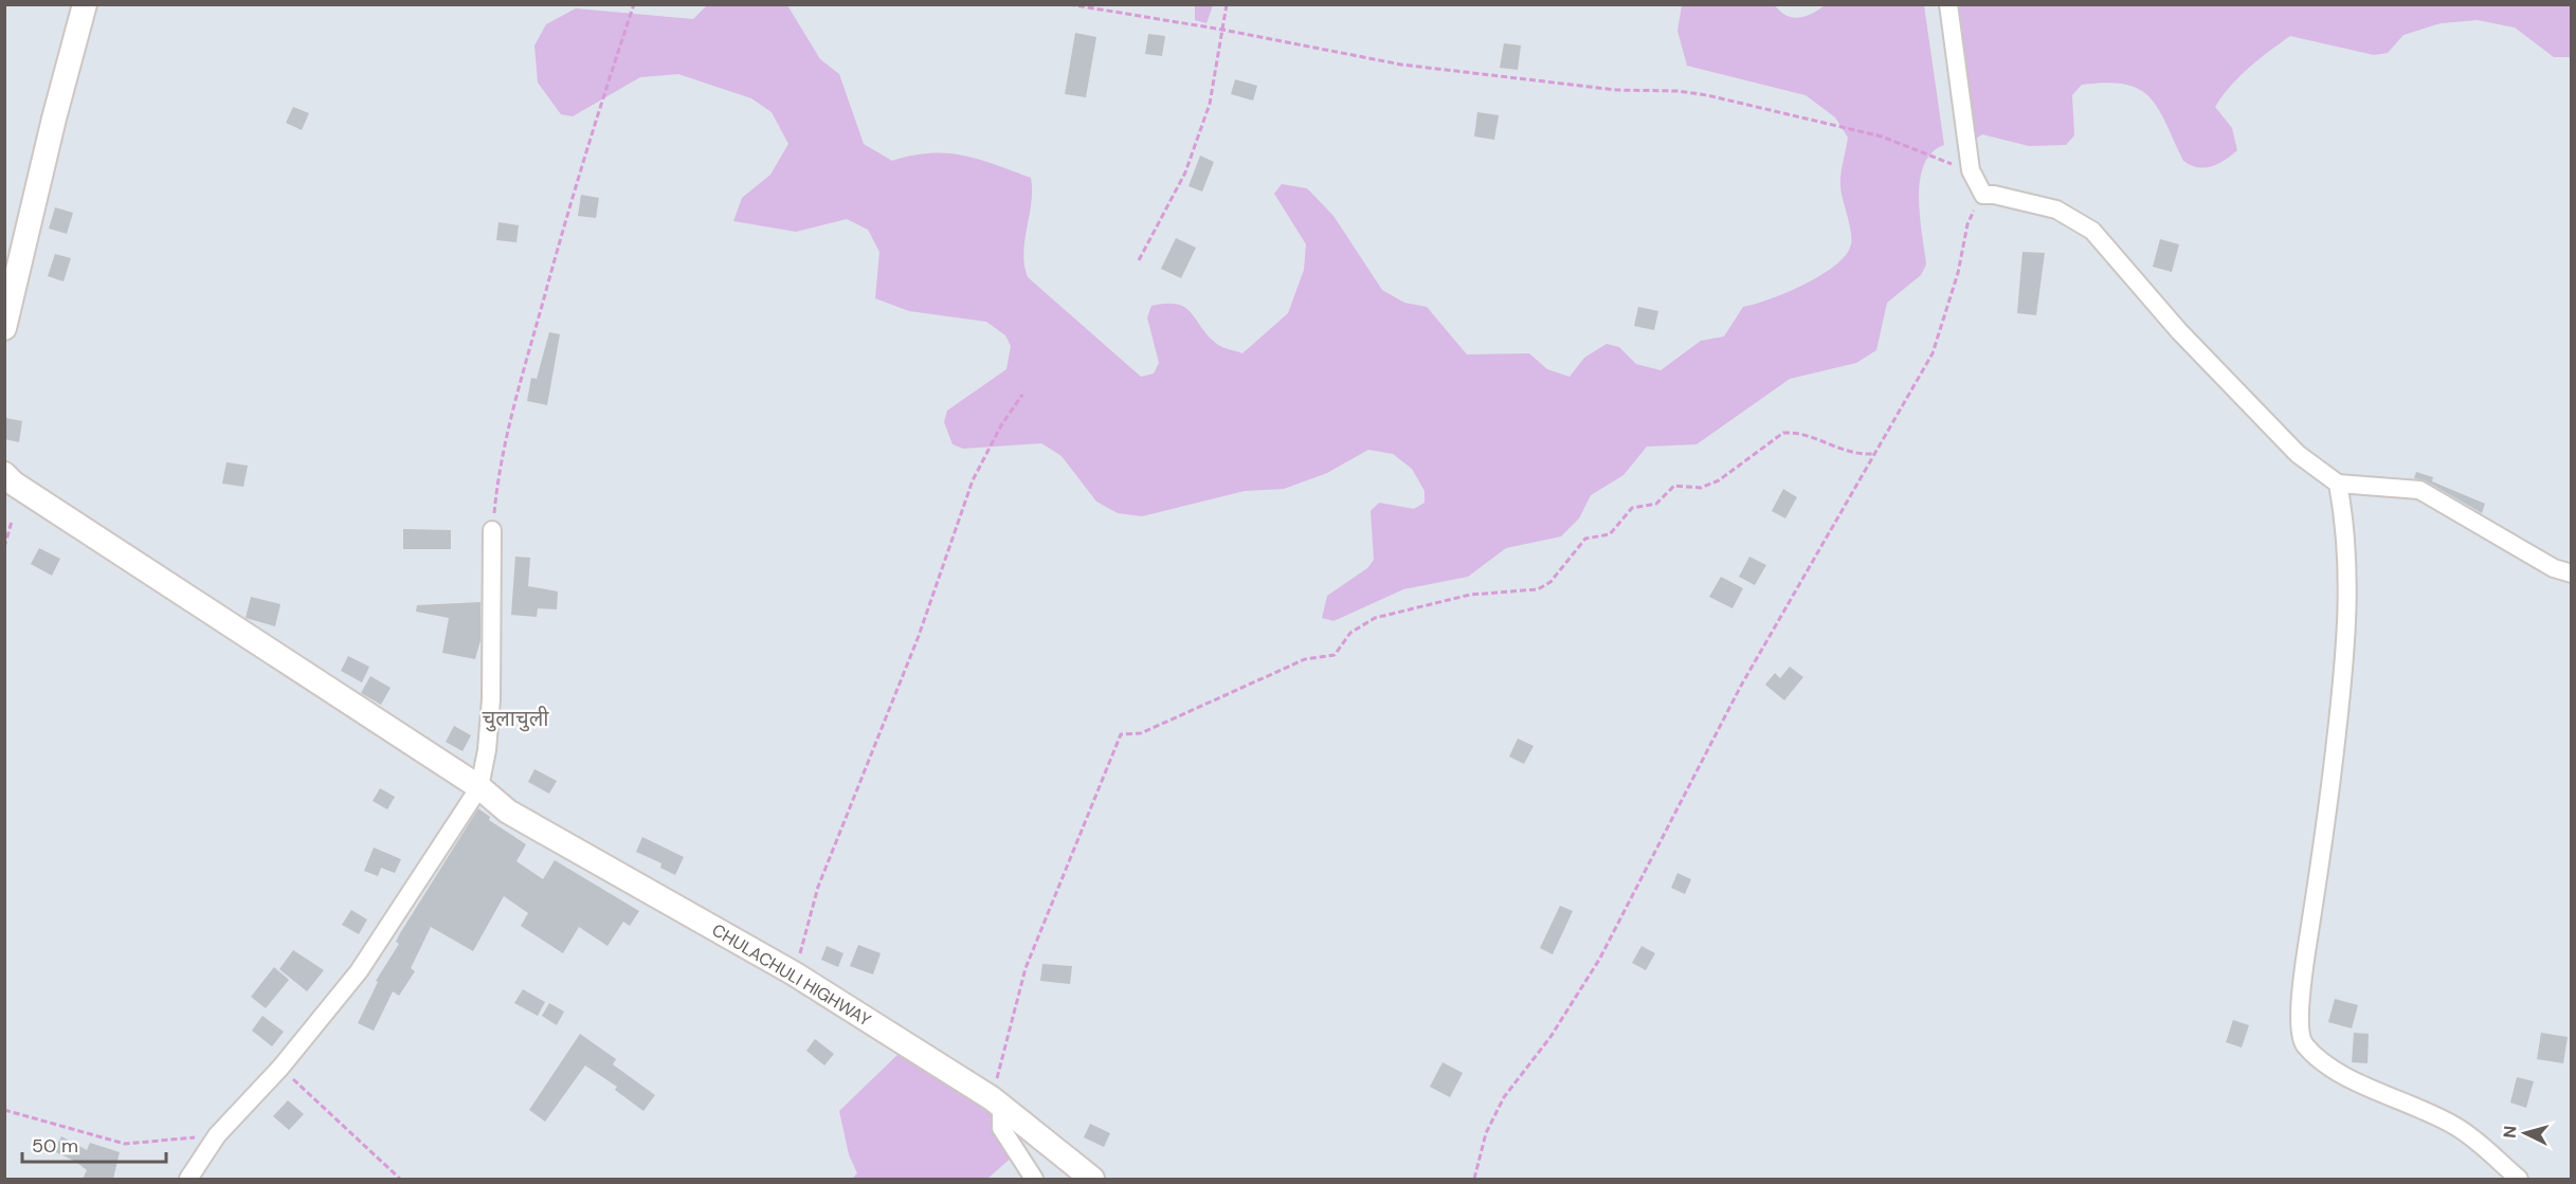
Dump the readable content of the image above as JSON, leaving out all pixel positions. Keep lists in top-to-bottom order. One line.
{"streets":{"street":["CHULACHULI HIGHWAY"]},"districts":["चुलाचुली"],"scale_bar":"50 m","north":"left"}
